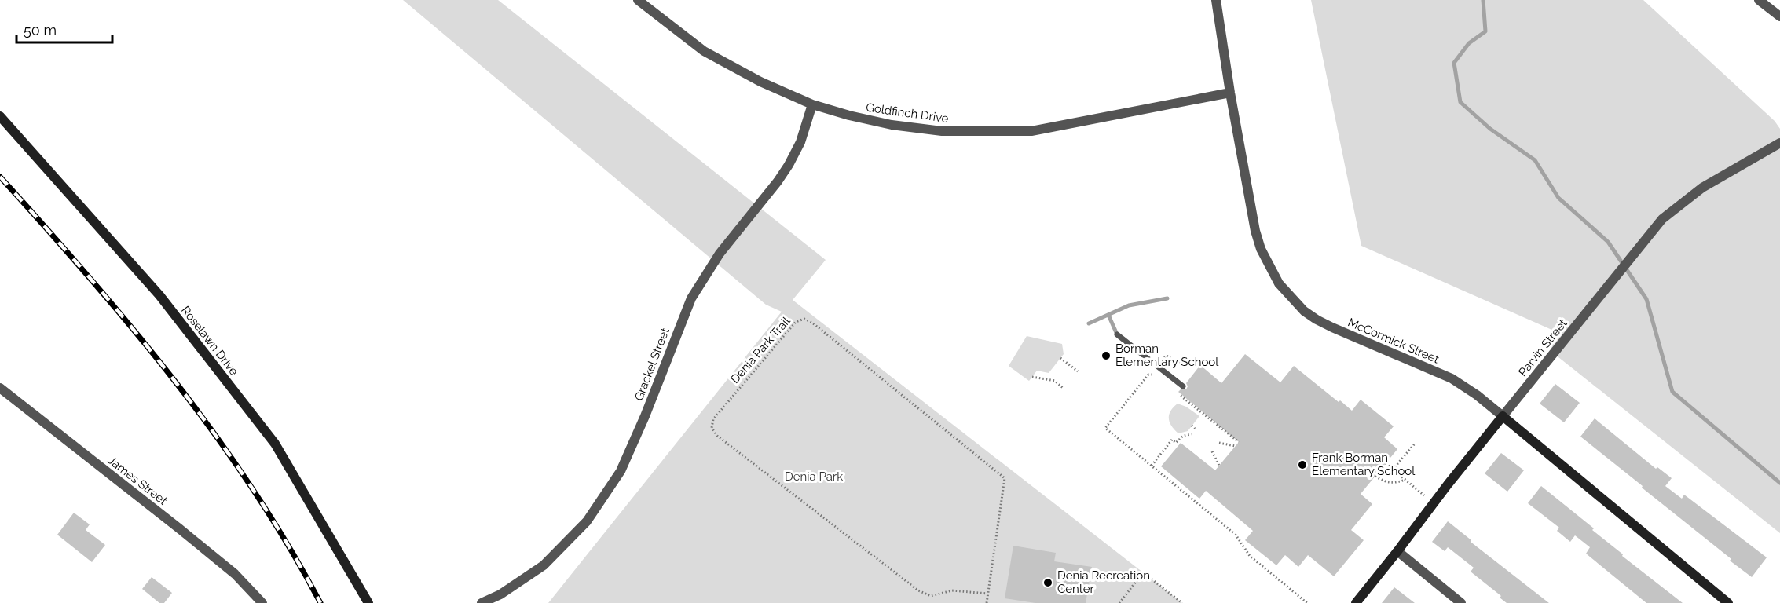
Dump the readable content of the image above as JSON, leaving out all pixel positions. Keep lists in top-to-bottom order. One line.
{"streets":{"street":["Goldfinch Drive","Roselawn Drive","McCormick Street","Parvin Street","Grackel Street","James Street"],"path":["Denia Park Trail"]},"crossings":[["Goldfinch Drive","McCormick Street"],["Goldfinch Drive","Grackel Street"],["McCormick Street","Parvin Street"]],"parks":["Denia Park"],"places":["Borman Elementary School","Frank Borman Elementary School","Denia Recreation Center"],"scale_bar":"50 m"}
